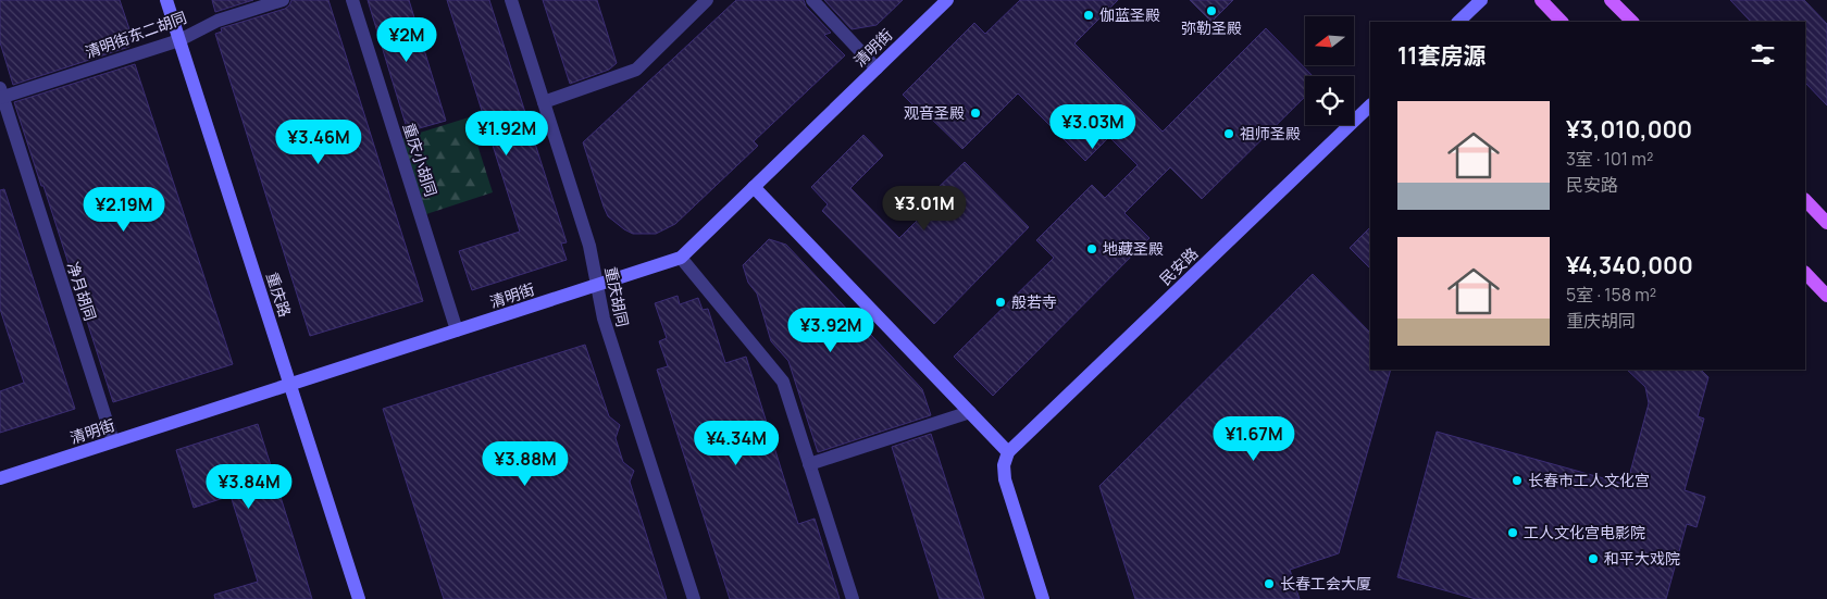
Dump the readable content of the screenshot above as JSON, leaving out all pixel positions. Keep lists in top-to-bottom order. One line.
{"streets":{"street":["清明街东二胡同","清明街","重庆小胡同","民安路","净月胡同","重庆路","重庆胡同"]},"crossings":[["清明街东二胡同","净月胡同"],["清明街东二胡同","重庆路"],["清明街","重庆小胡同"],["清明街","净月胡同"],["清明街","重庆路"],["清明街","重庆胡同"]],"places":["弥勒圣殿","伽蓝圣殿","观音圣殿","祖师圣殿","地藏圣殿","般若寺","长春市工人文化宫","工人文化宫电影院","和平大戏院","长春工会大厦"],"north":"left","page":{"price":["¥2M","¥3.03M","¥1.92M","¥3.46M","¥3.01M","¥2.19M","¥3.92M","¥1.67M","¥4.34M","¥3.88M","¥3.84M"],"heading":"11套房源","list":[{"name":"¥3,010,000","note":"3室 · 101 m² · 民安路"},{"name":"¥4,340,000","note":"5室 · 158 m² · 重庆胡同"}]}}
